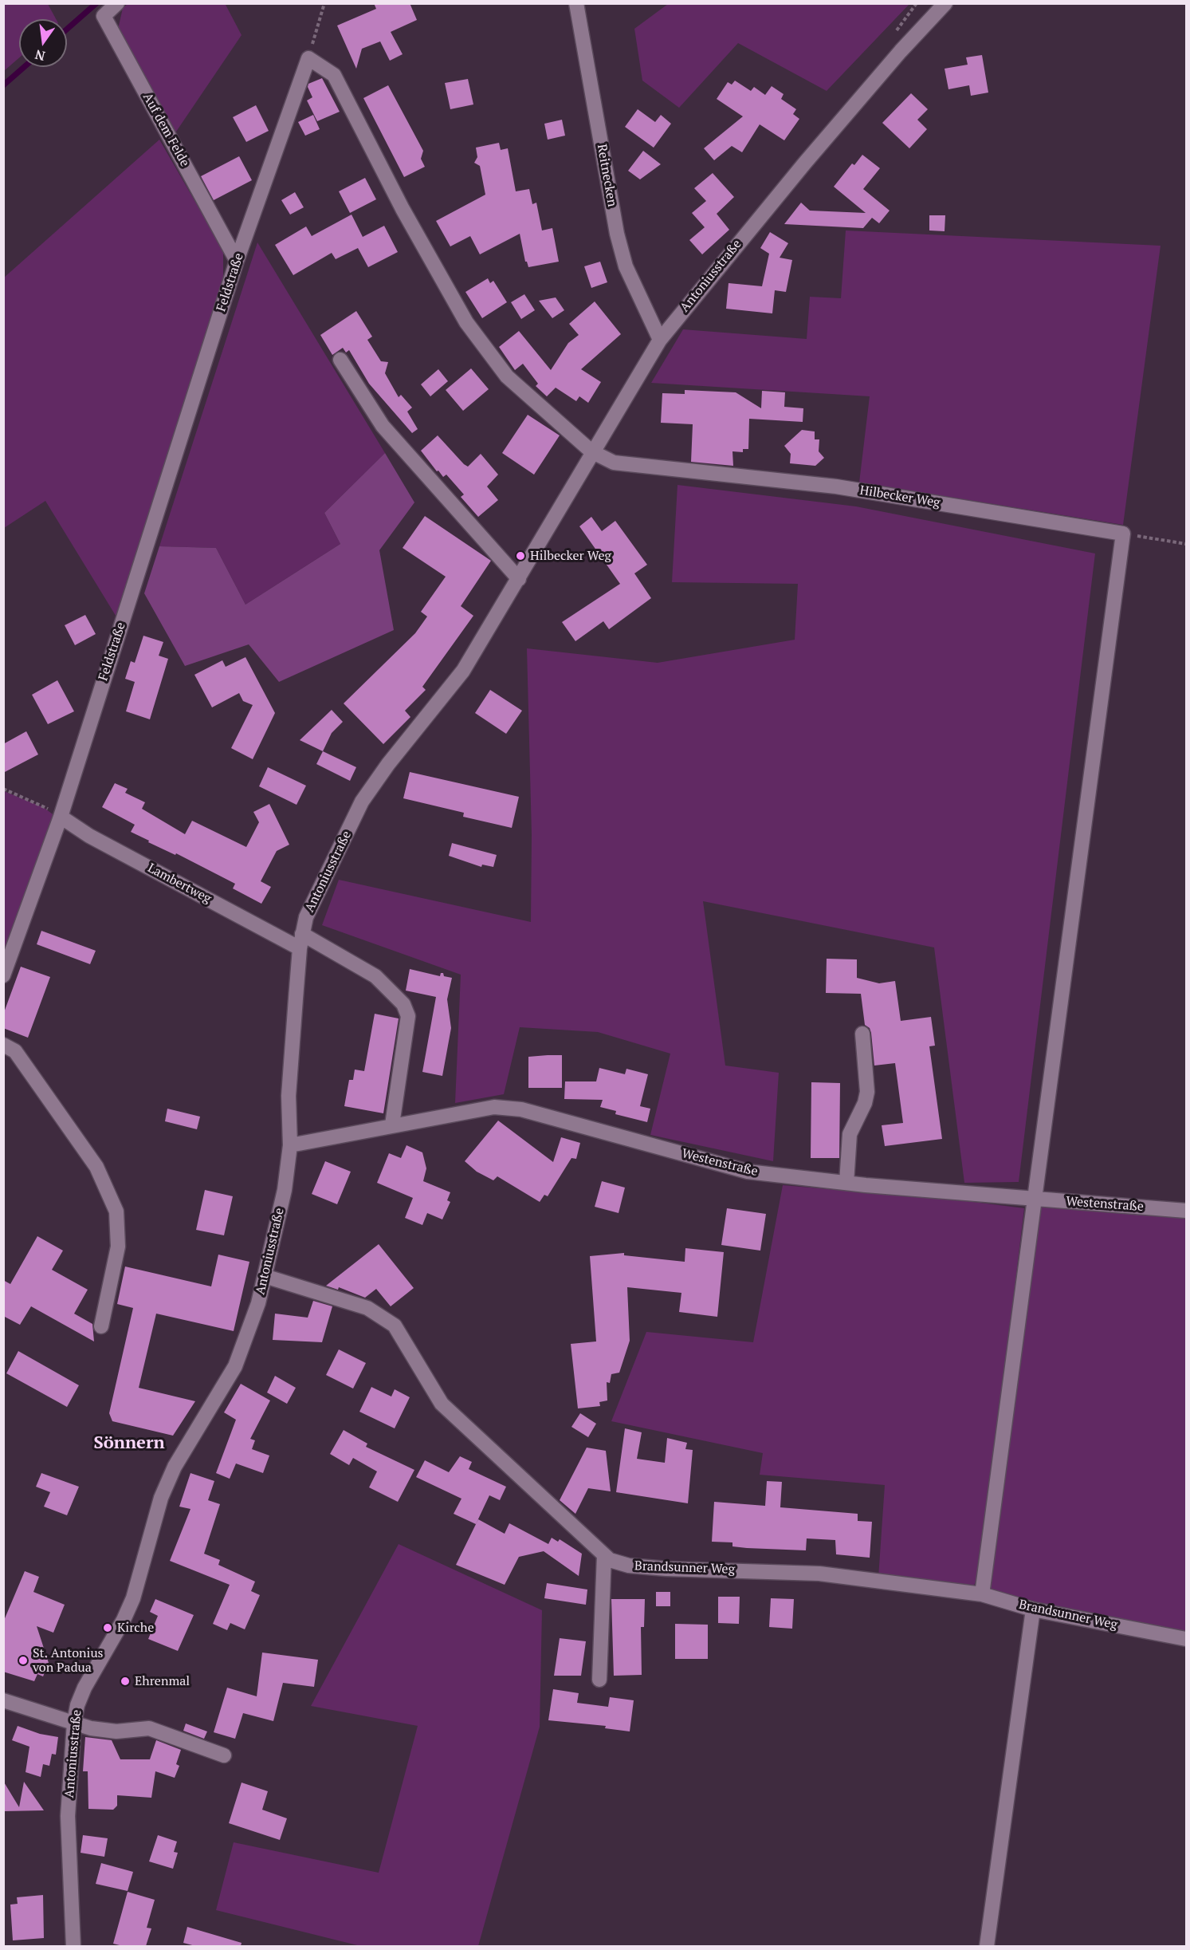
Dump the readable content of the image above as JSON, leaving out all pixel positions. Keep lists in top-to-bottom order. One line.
{"streets":{"street":["Auf dem Felde","Reitnecken","Antoniusstraße","Feldstraße","Hilbecker Weg","Lambertweg","Westenstraße","Brandsunner Weg"]},"crossings":[["Auf dem Felde","Feldstraße"],["Reitnecken","Antoniusstraße"],["Antoniusstraße","Hilbecker Weg"],["Antoniusstraße","Lambertweg"],["Antoniusstraße","Westenstraße"],["Antoniusstraße","Brandsunner Weg"],["Feldstraße","Lambertweg"],["Lambertweg","Westenstraße"]],"districts":["Sönnern"],"places":["Hilbecker Weg","Kirche","St. Antonius von Padua","Ehrenmal"],"north":"bottom"}
